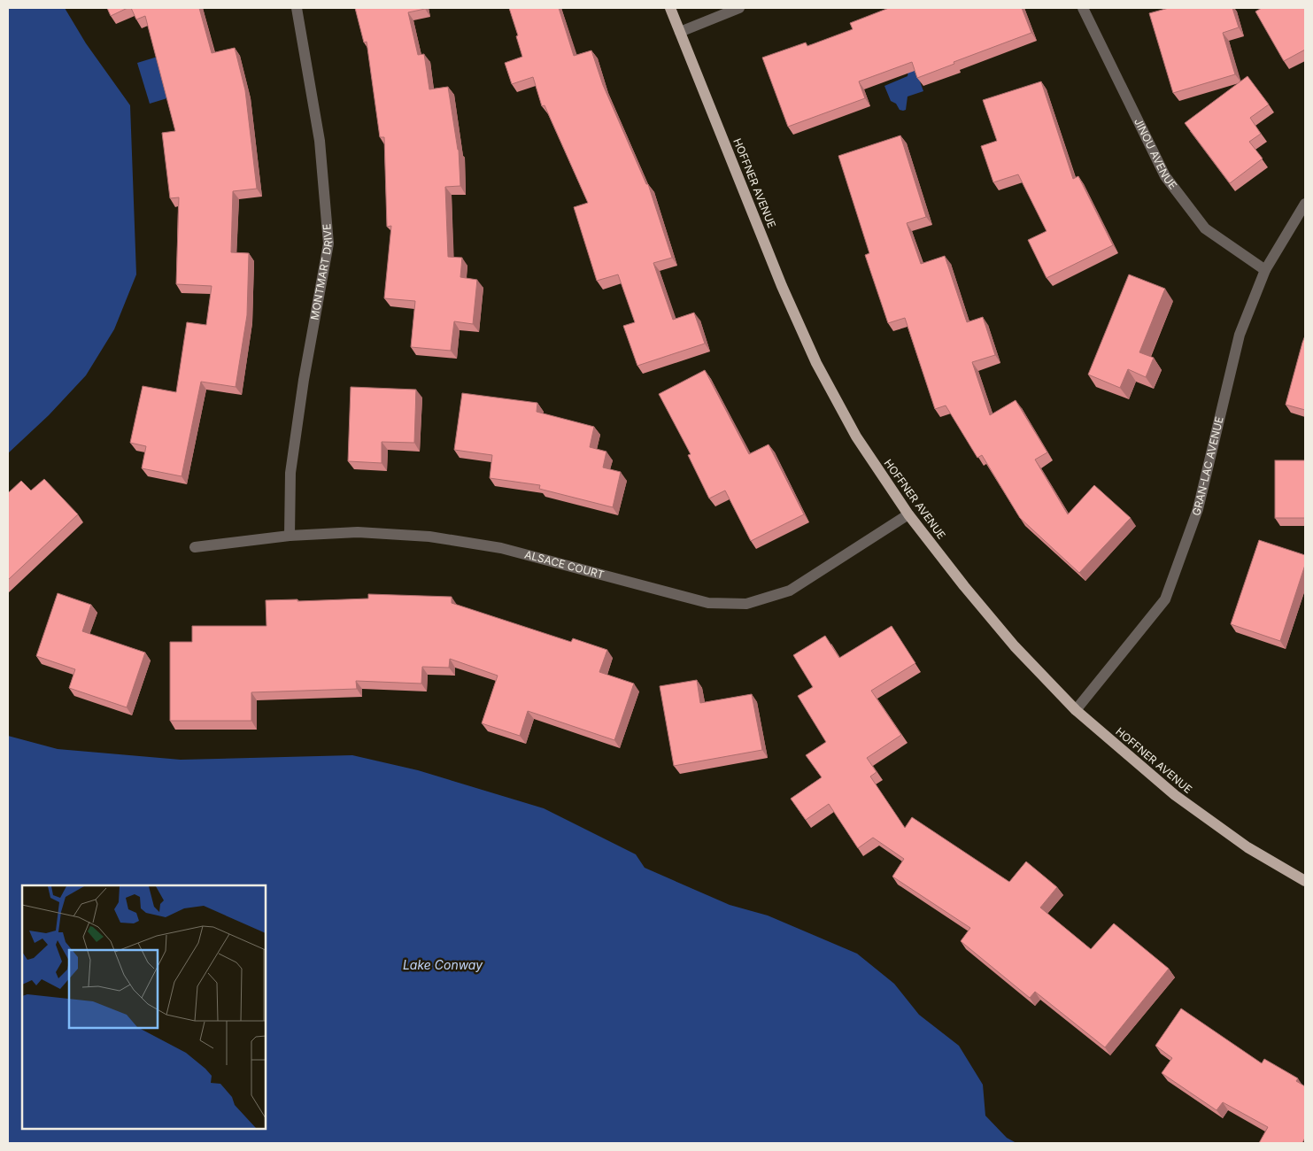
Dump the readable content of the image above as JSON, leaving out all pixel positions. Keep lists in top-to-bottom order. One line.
{"streets":{"main road":["HOFFNER AVENUE"],"street":["JINOU AVENUE","MONTMART DRIVE","GRAN-LAC AVENUE","ALSACE COURT"]},"crossings":[["JINOU AVENUE","GRAN-LAC AVENUE"],["HOFFNER AVENUE","GRAN-LAC AVENUE"],["HOFFNER AVENUE","ALSACE COURT"],["MONTMART DRIVE","ALSACE COURT"]],"water":["Lake Conway"]}
